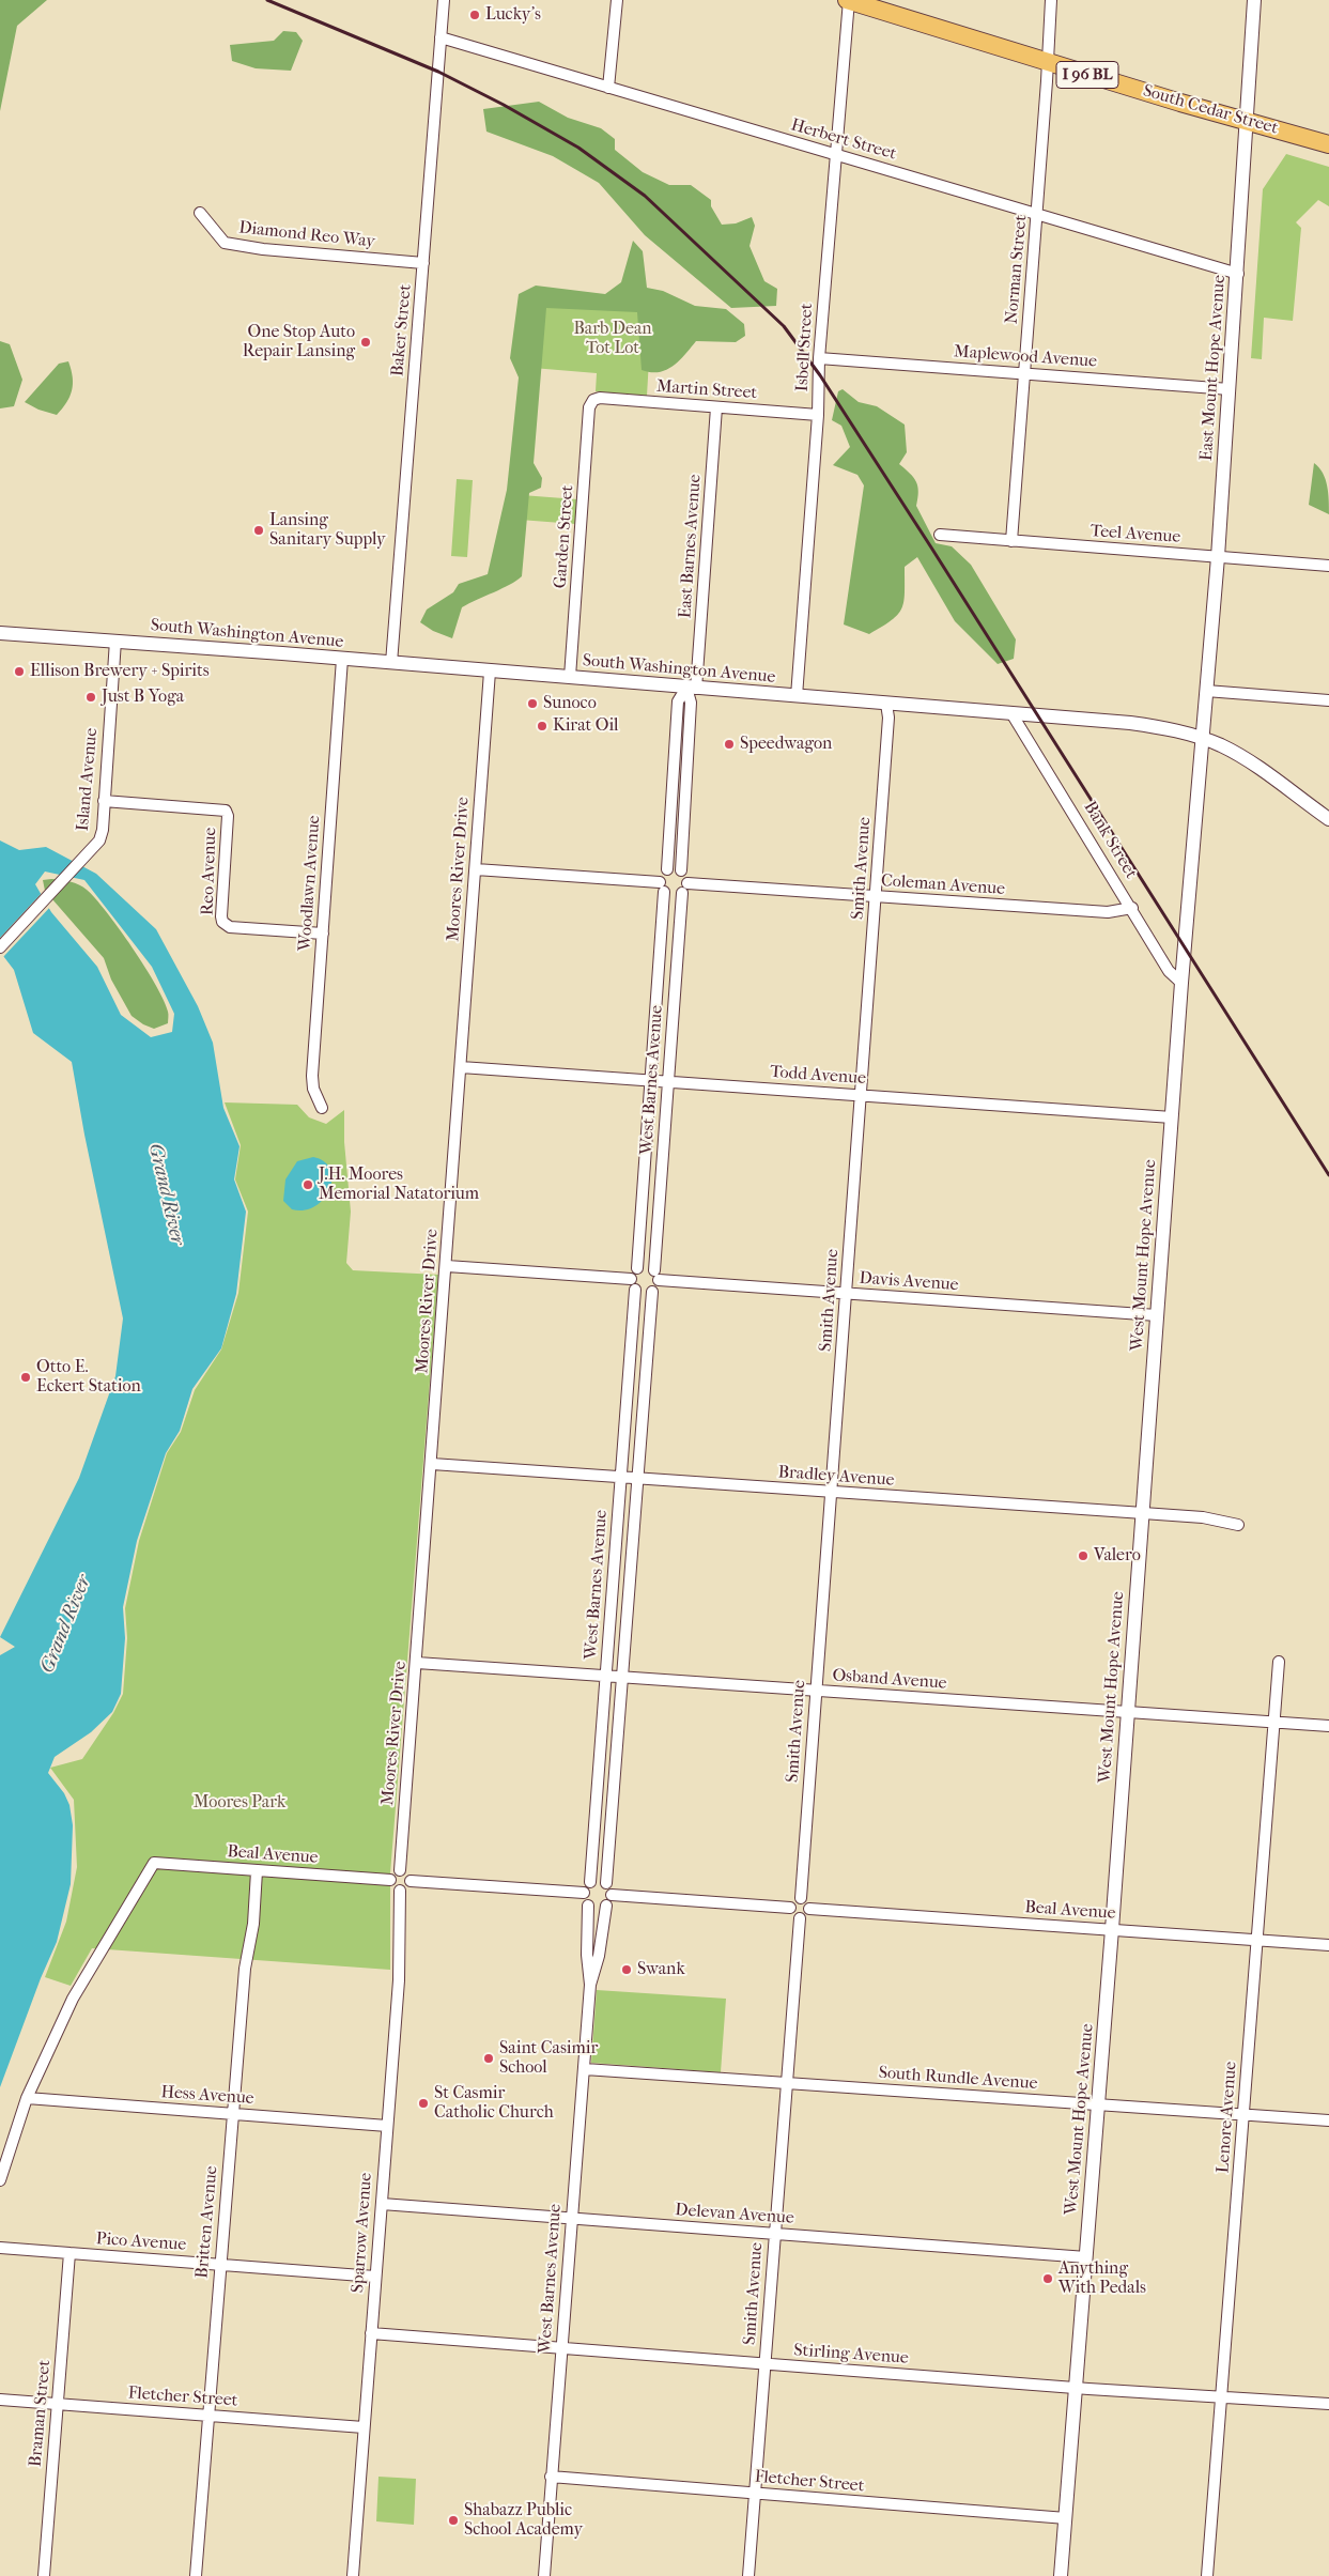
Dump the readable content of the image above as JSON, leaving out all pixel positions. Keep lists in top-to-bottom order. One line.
{"streets":{"main road":["I 96 BL","South Cedar Street"],"street":["Herbert Street","Diamond Reo Way","Norman Street","Baker Street","Isbell Street","Maplewood Avenue","East Mount Hope Avenue","Martin Street","Teel Avenue","Garden Street","East Barnes Avenue","South Washington Avenue","Island Avenue","Bank Street","Smith Avenue","Moores River Drive","Reo Avenue","Woodlawn Avenue","Coleman Avenue","Todd Avenue","West Barnes Avenue","West Mount Hope Avenue","Davis Avenue","Bradley Avenue","Osband Avenue","Beal Avenue","South Rundle Avenue","Hess Avenue","Lenore Avenue","Delevan Avenue","Britten Avenue","Sparrow Avenue","Pico Avenue","Stirling Avenue","Fletcher Street","Braman Street"]},"crossings":[["South Cedar Street","Norman Street"],["South Cedar Street","Isbell Street"],["South Cedar Street","East Mount Hope Avenue"],["Herbert Street","Norman Street"],["Herbert Street","Baker Street"],["Herbert Street","Isbell Street"],["Herbert Street","East Mount Hope Avenue"],["Diamond Reo Way","Baker Street"],["Norman Street","Maplewood Avenue"],["Norman Street","Teel Avenue"],["Baker Street","South Washington Avenue"],["Isbell Street","Maplewood Avenue"],["Isbell Street","Martin Street"],["Isbell Street","South Washington Avenue"],["Maplewood Avenue","East Mount Hope Avenue"],["East Mount Hope Avenue","Teel Avenue"],["East Mount Hope Avenue","South Washington Avenue"],["East Mount Hope Avenue","West Mount Hope Avenue"],["Martin Street","Garden Street"],["Martin Street","East Barnes Avenue"],["Garden Street","South Washington Avenue"],["East Barnes Avenue","South Washington Avenue"],["South Washington Avenue","Island Avenue"],["South Washington Avenue","Bank Street"],["South Washington Avenue","Smith Avenue"],["South Washington Avenue","Moores River Drive"],["South Washington Avenue","Woodlawn Avenue"],["South Washington Avenue","West Mount Hope Avenue"],["Island Avenue","Reo Avenue"],["Bank Street","Coleman Avenue"],["Bank Street","West Mount Hope Avenue"],["Smith Avenue","Coleman Avenue"],["Smith Avenue","Todd Avenue"],["Smith Avenue","Davis Avenue"],["Smith Avenue","Bradley Avenue"],["Smith Avenue","Osband Avenue"],["Smith Avenue","Beal Avenue"],["Smith Avenue","South Rundle Avenue"],["Smith Avenue","Delevan Avenue"],["Smith Avenue","Stirling Avenue"],["Smith Avenue","Fletcher Street"],["Moores River Drive","Todd Avenue"],["Moores River Drive","Bradley Avenue"],["Moores River Drive","Osband Avenue"],["Moores River Drive","Beal Avenue"],["Moores River Drive","Sparrow Avenue"],["Reo Avenue","Woodlawn Avenue"],["Coleman Avenue","West Barnes Avenue"],["Todd Avenue","West Barnes Avenue"],["Todd Avenue","West Mount Hope Avenue"],["West Barnes Avenue","Davis Avenue"],["West Barnes Avenue","Bradley Avenue"],["West Barnes Avenue","Osband Avenue"],["West Barnes Avenue","South Rundle Avenue"],["West Barnes Avenue","Delevan Avenue"],["West Barnes Avenue","Stirling Avenue"],["West Barnes Avenue","Fletcher Street"],["West Mount Hope Avenue","Davis Avenue"],["West Mount Hope Avenue","Bradley Avenue"],["West Mount Hope Avenue","Osband Avenue"],["West Mount Hope Avenue","Beal Avenue"],["West Mount Hope Avenue","South Rundle Avenue"],["West Mount Hope Avenue","Delevan Avenue"],["West Mount Hope Avenue","Stirling Avenue"],["West Mount Hope Avenue","Fletcher Street"],["Osband Avenue","Lenore Avenue"],["Beal Avenue","Hess Avenue"],["Beal Avenue","Lenore Avenue"],["Beal Avenue","Britten Avenue"],["Beal Avenue","Sparrow Avenue"],["South Rundle Avenue","Lenore Avenue"],["Hess Avenue","Britten Avenue"],["Hess Avenue","Sparrow Avenue"],["Lenore Avenue","Stirling Avenue"],["Delevan Avenue","Sparrow Avenue"],["Britten Avenue","Pico Avenue"],["Britten Avenue","Fletcher Street"],["Sparrow Avenue","Pico Avenue"],["Sparrow Avenue","Stirling Avenue"],["Sparrow Avenue","Fletcher Street"],["Pico Avenue","Braman Street"],["Fletcher Street","Braman Street"]],"water":["Grand River"],"parks":["Barb Dean Tot Lot","Moores Park"],"places":["Lucky's","One Stop Auto Repair Lansing","Lansing Sanitary Supply","Ellison Brewery + Spirits","Just B Yoga","Sunoco","Kirat Oil","Speedwagon","J.H. Moores Memorial Natatorium","Otto E. Eckert Station","Valero","Swank","Saint Casimir School","St Casmir Catholic Church","Anything With Pedals","Shabazz Public School Academy"]}
